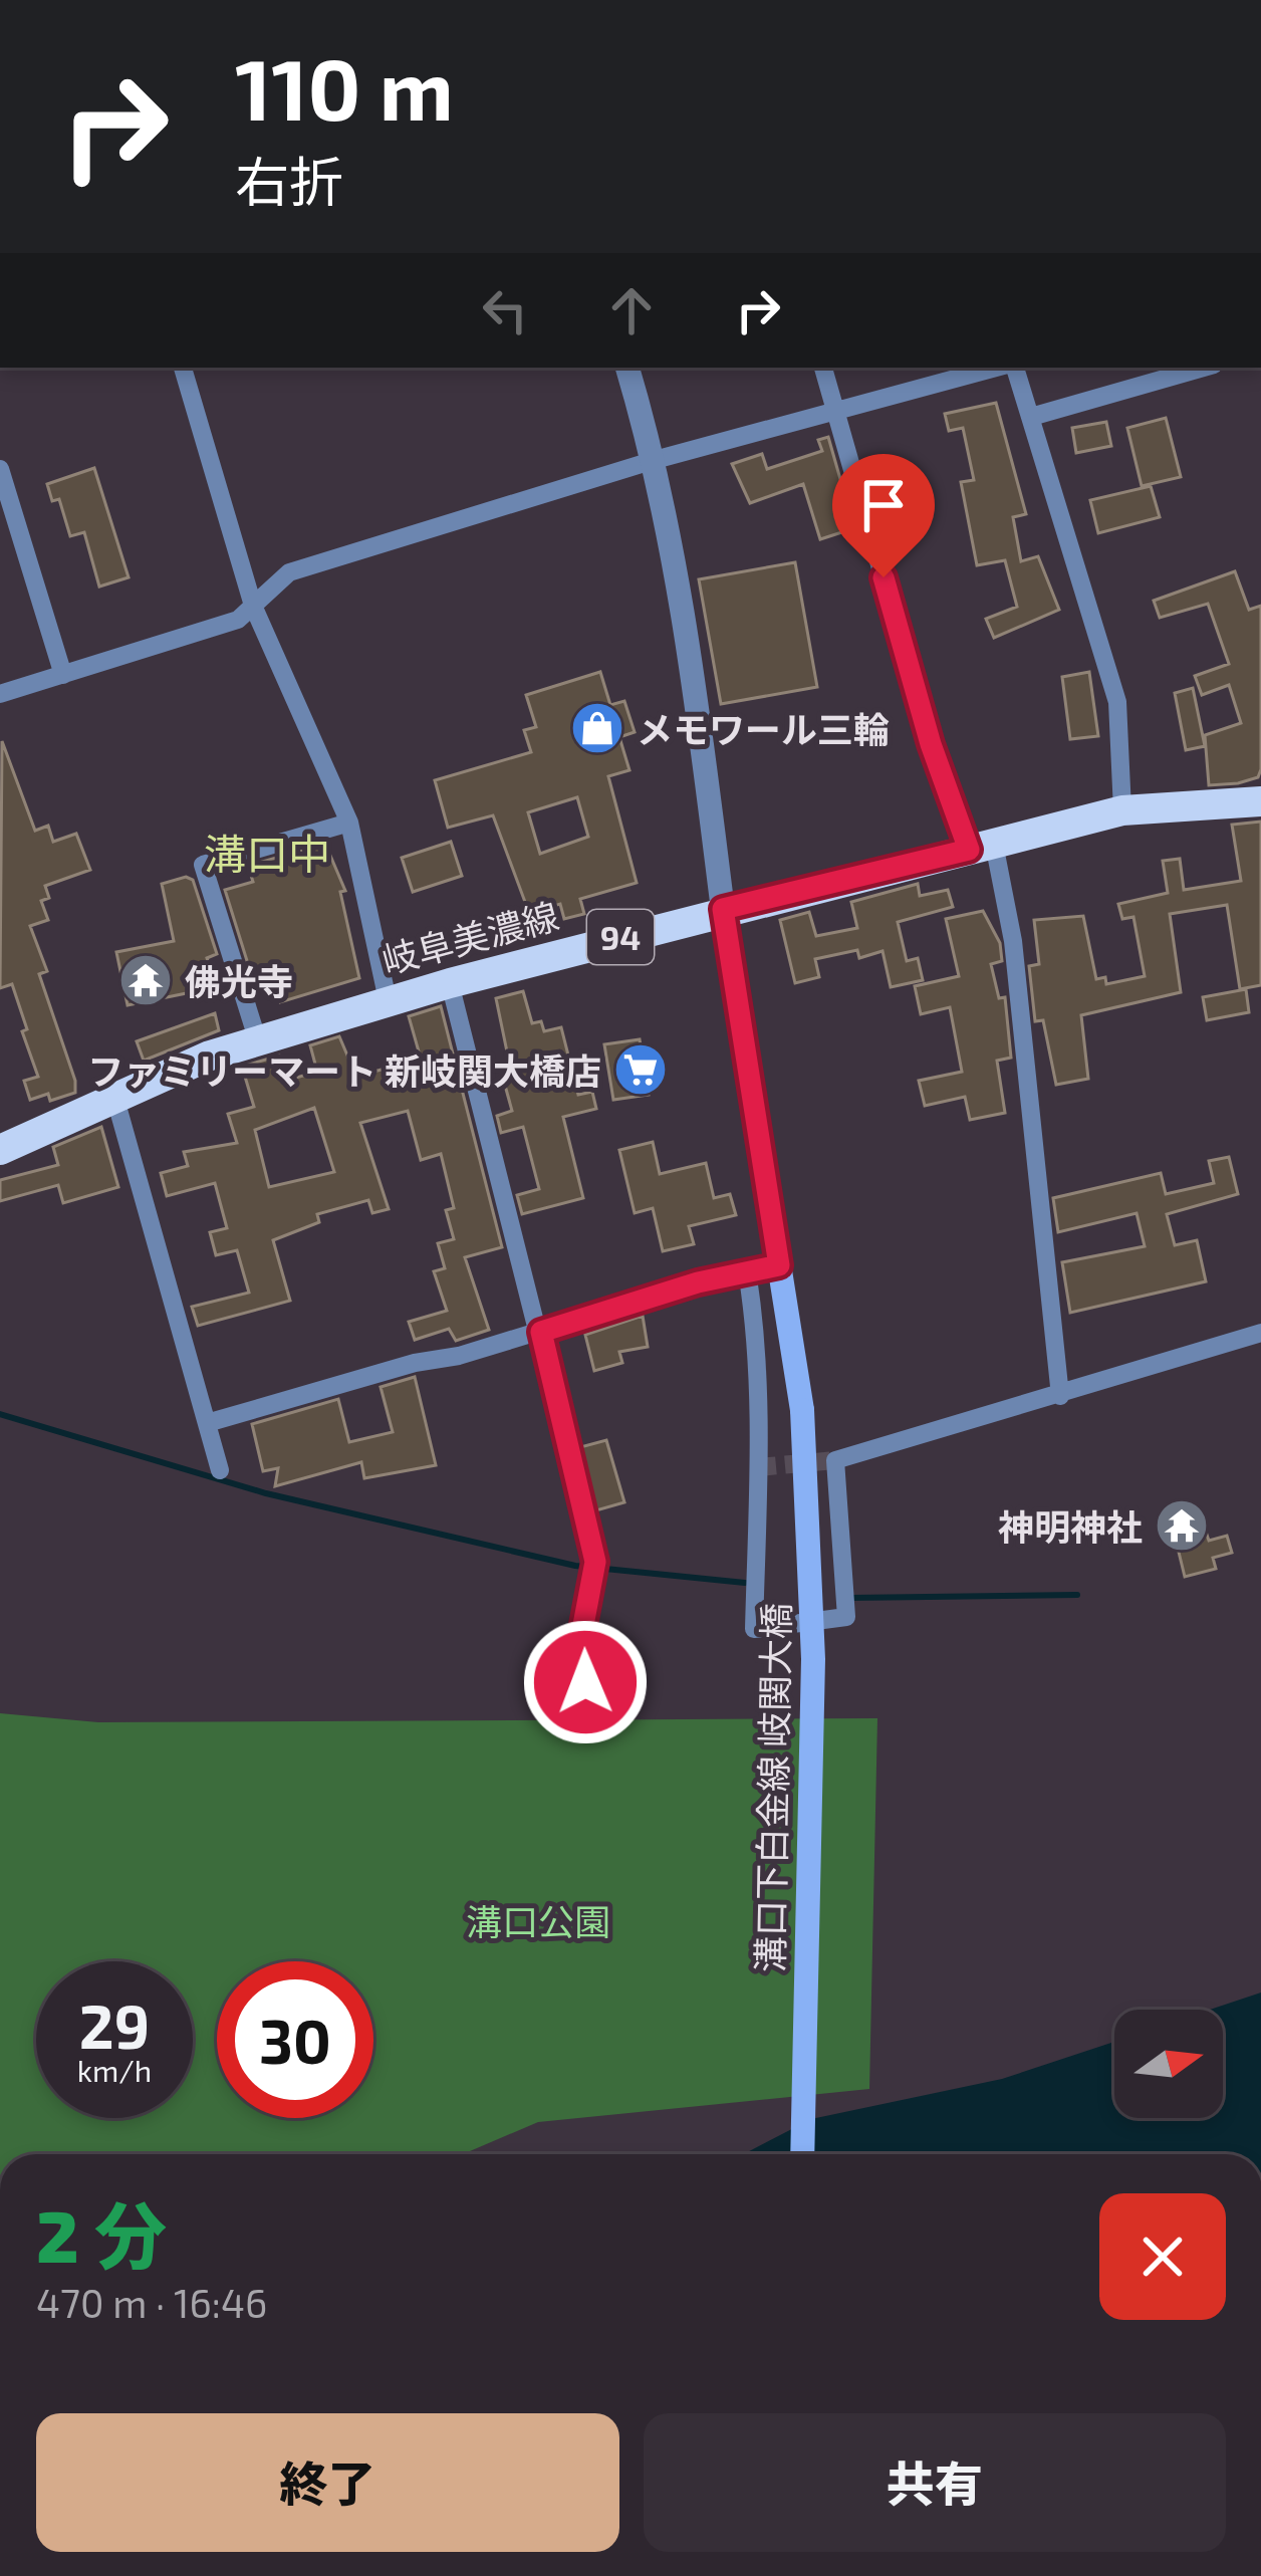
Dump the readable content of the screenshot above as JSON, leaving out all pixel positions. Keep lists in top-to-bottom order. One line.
{"streets":{"main road":["岐阜美濃線","94","溝口下白金線 岐関大橋"]},"crossings":[["岐阜美濃線","溝口下白金線 岐関大橋"]],"districts":["溝口中"],"parks":["溝口公園"],"places":{"shop":["メモワール三輪"],"temple":["佛光寺","神明神社"],"supermarket":["ファミリーマート 新岐関大橋店"]},"north":"right","page":{"turn":["110 m","右折"],"speed":"29 km/h","limit":"30","heading":["2 分","470 m · 16:46"],"buttons":["終了","共有"]}}
